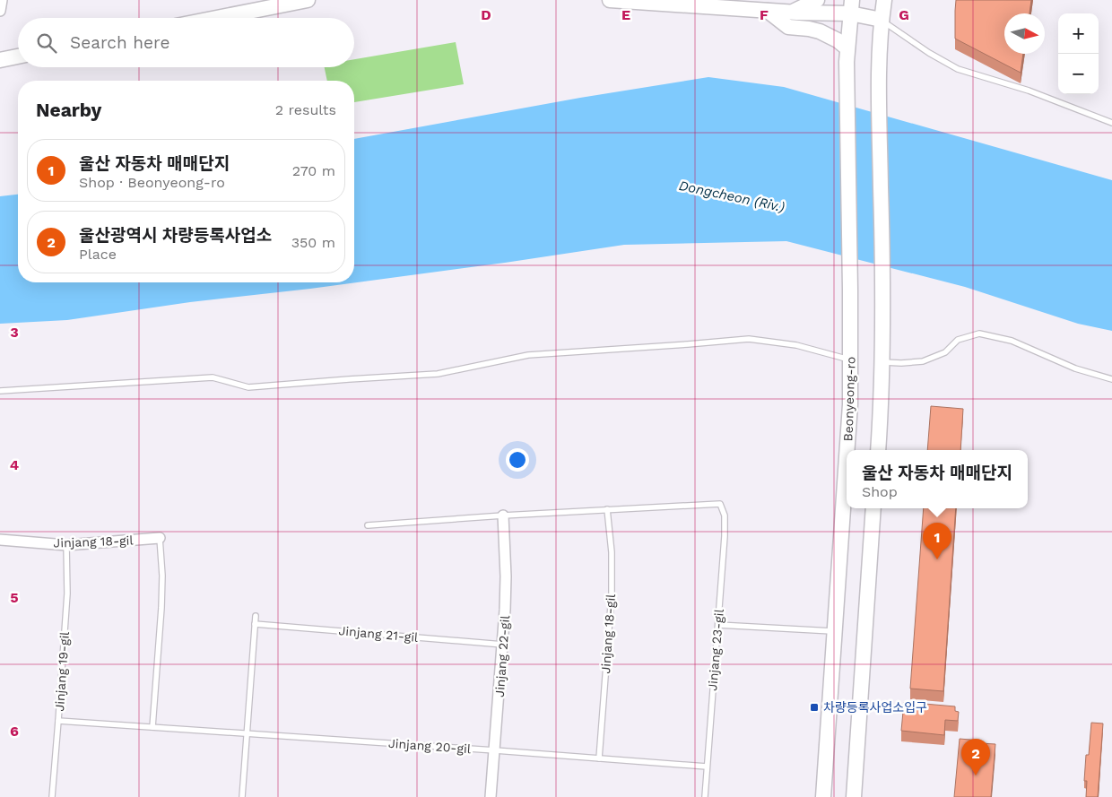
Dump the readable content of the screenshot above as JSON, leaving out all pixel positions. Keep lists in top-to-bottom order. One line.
{"streets":{"main road":["Beonyeong-ro"],"street":["Jinjang 18-gil","Jinjang 22-gil"],"lane":["Jinjang 21-gil","Jinjang 23-gil","Jinjang 19-gil","Jinjang 20-gil"]},"crossings":[["Jinjang 18-gil","Jinjang 23-gil"],["Jinjang 18-gil","Jinjang 19-gil"],["Jinjang 18-gil","Jinjang 20-gil"],["Jinjang 21-gil","Jinjang 22-gil"],["Jinjang 23-gil","Jinjang 20-gil"],["Jinjang 22-gil","Jinjang 20-gil"],["Jinjang 19-gil","Jinjang 20-gil"]],"water":["Dongcheon (Riv.)"],"places":{"transit":["차량등록사업소입구"]},"north":"right","page":{"map_buttons":["+","−"],"search":"Search here","heading":["Nearby","2 results"],"list":[{"mark":"1","name":"울산 자동차 매매단지","note":"Shop · Beonyeong-ro","value":"270 m"},{"mark":"2","name":"울산광역시 차량등록사업소","note":"Place","value":"350 m"}],"popup":["울산 자동차 매매단지","Shop"],"pins":["1","2"]},"grid":{"columns":["D","E","F","G"],"rows":["3","4","5","6"]}}
